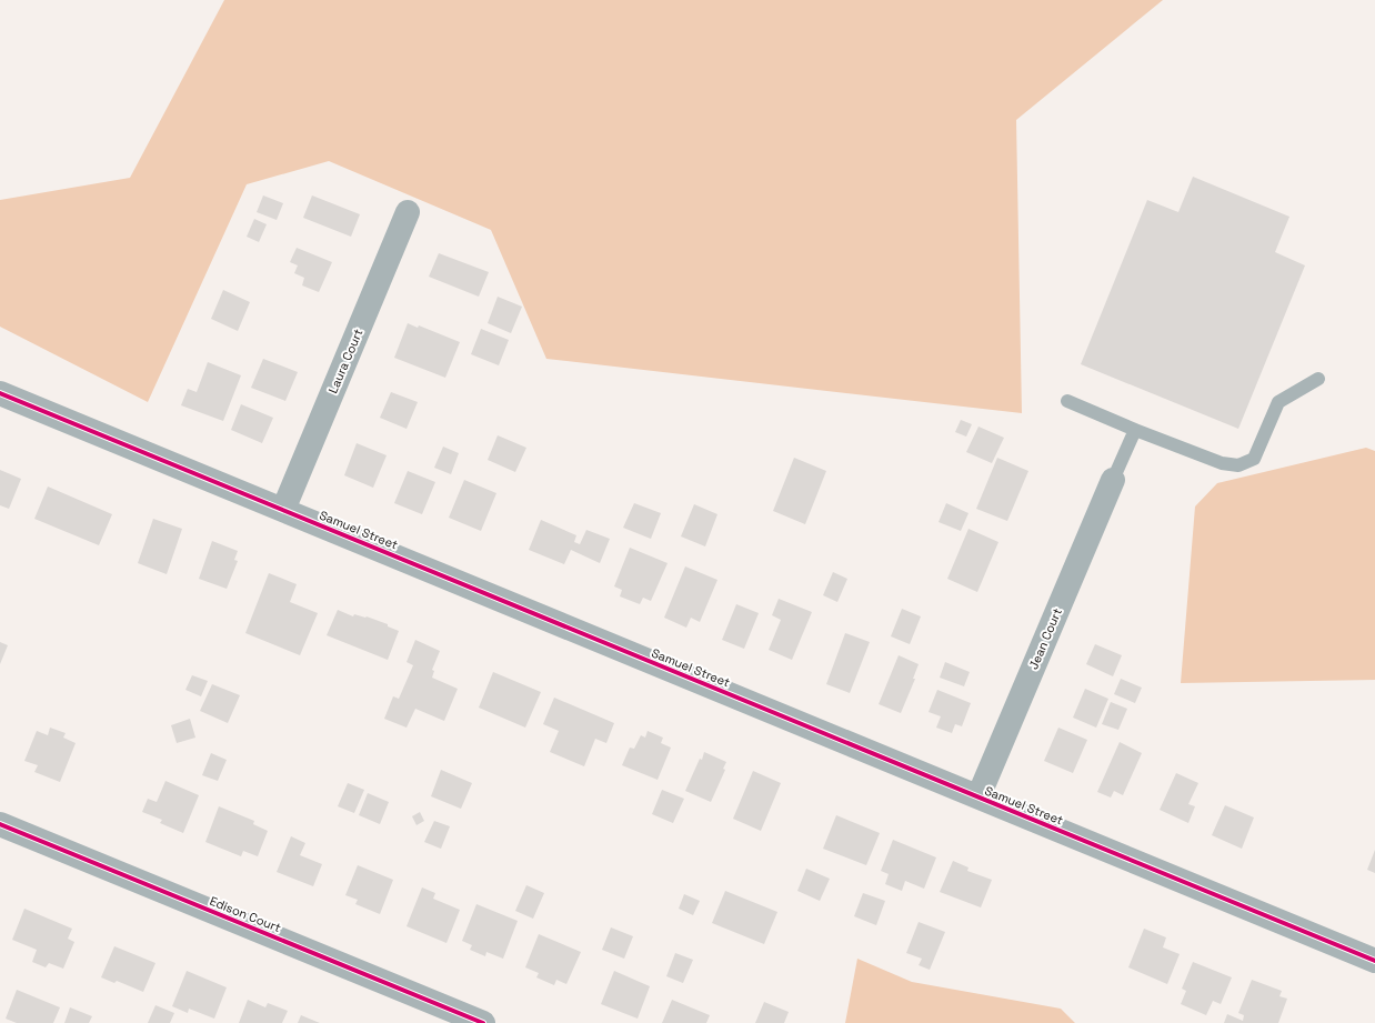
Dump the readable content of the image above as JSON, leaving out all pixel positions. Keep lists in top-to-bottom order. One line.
{"streets":{"street":["Laura Court","Samuel Street","Jean Court","Edison Court"]},"crossings":[["Laura Court","Samuel Street"],["Samuel Street","Jean Court"]]}
